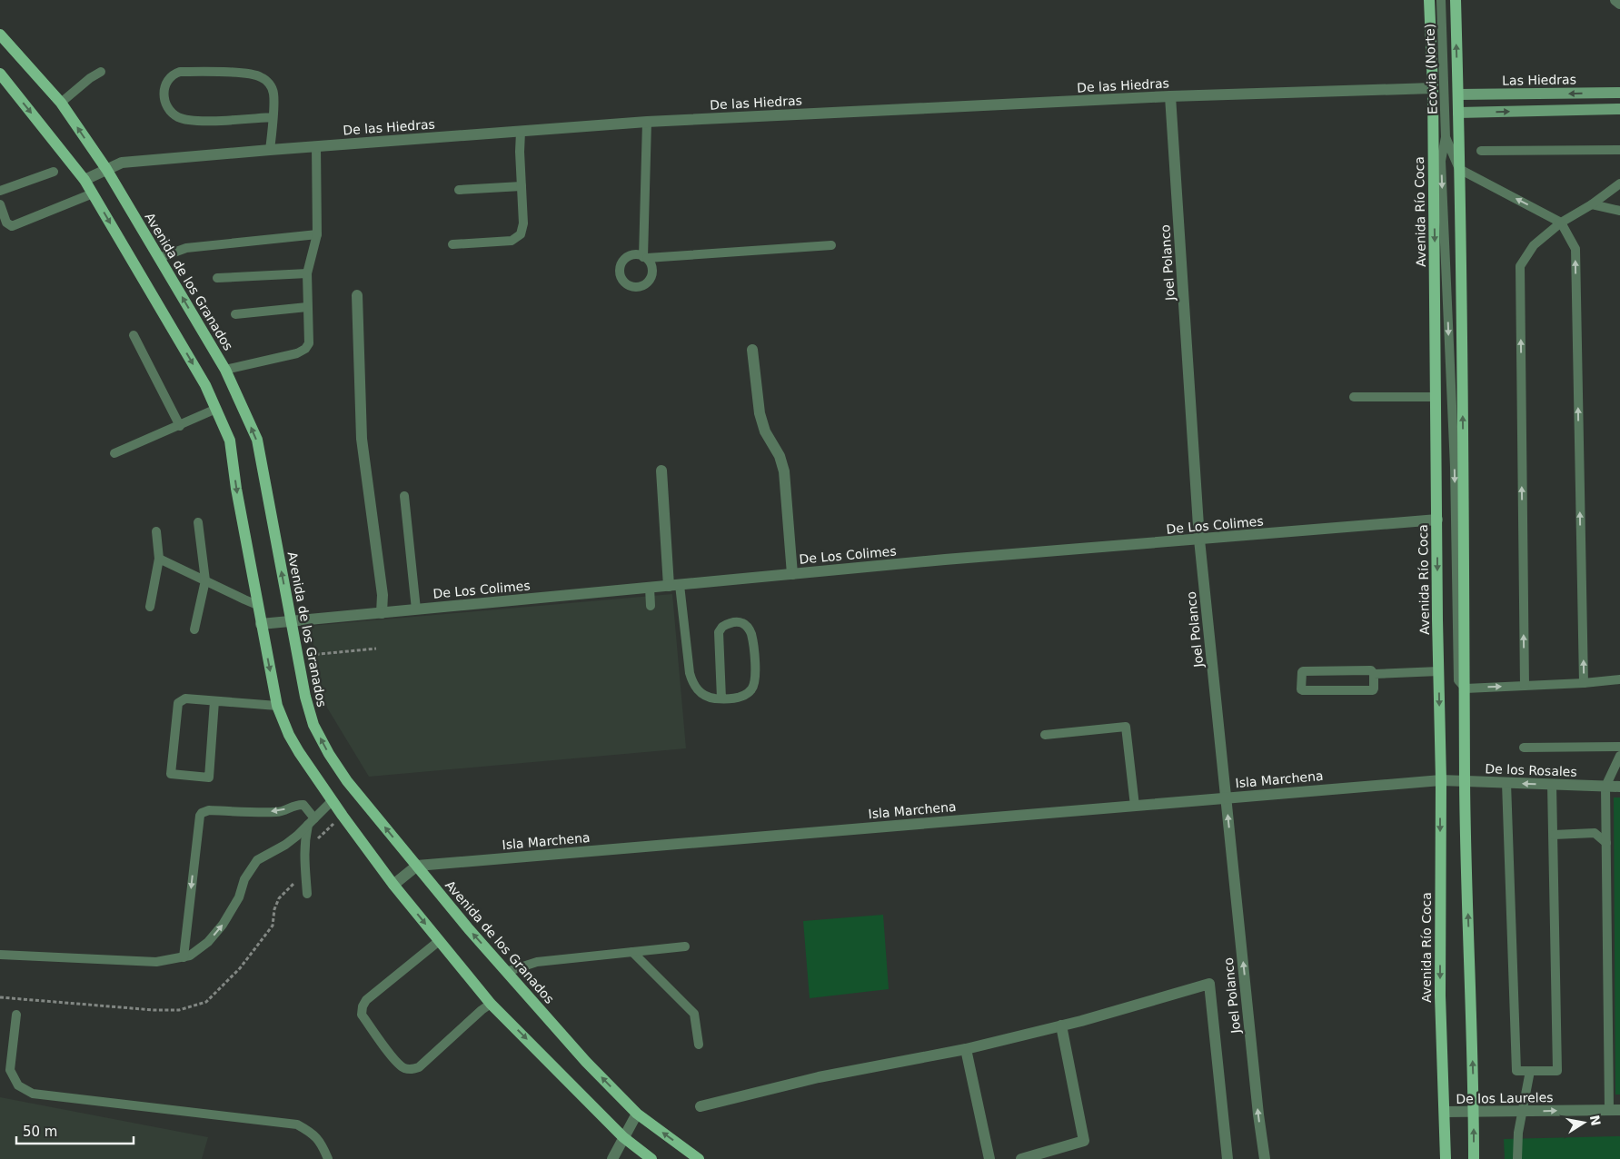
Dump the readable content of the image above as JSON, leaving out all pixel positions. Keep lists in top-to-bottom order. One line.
{"streets":{"main road":["Avenida Río Coca","Avenida de los Granados"],"street":["Las Hiedras","De las Hiedras","Joel Polanco","De Los Colimes","De los Rosales","Isla Marchena","De los Laureles"],"lane":["Ecovia (Norte)"]},"crossings":[["De las Hiedras","Avenida Río Coca"],["De las Hiedras","Joel Polanco"],["De las Hiedras","Avenida de los Granados"],["Avenida Río Coca","De Los Colimes"],["Avenida Río Coca","De los Rosales"],["Avenida Río Coca","Isla Marchena"],["Avenida Río Coca","De los Laureles"],["Joel Polanco","De Los Colimes"],["Joel Polanco","Isla Marchena"],["Avenida de los Granados","De Los Colimes"],["Avenida de los Granados","Isla Marchena"],["De los Rosales","Isla Marchena"]],"one_way":["De los Laureles"],"scale_bar":"50 m","north":"right"}
